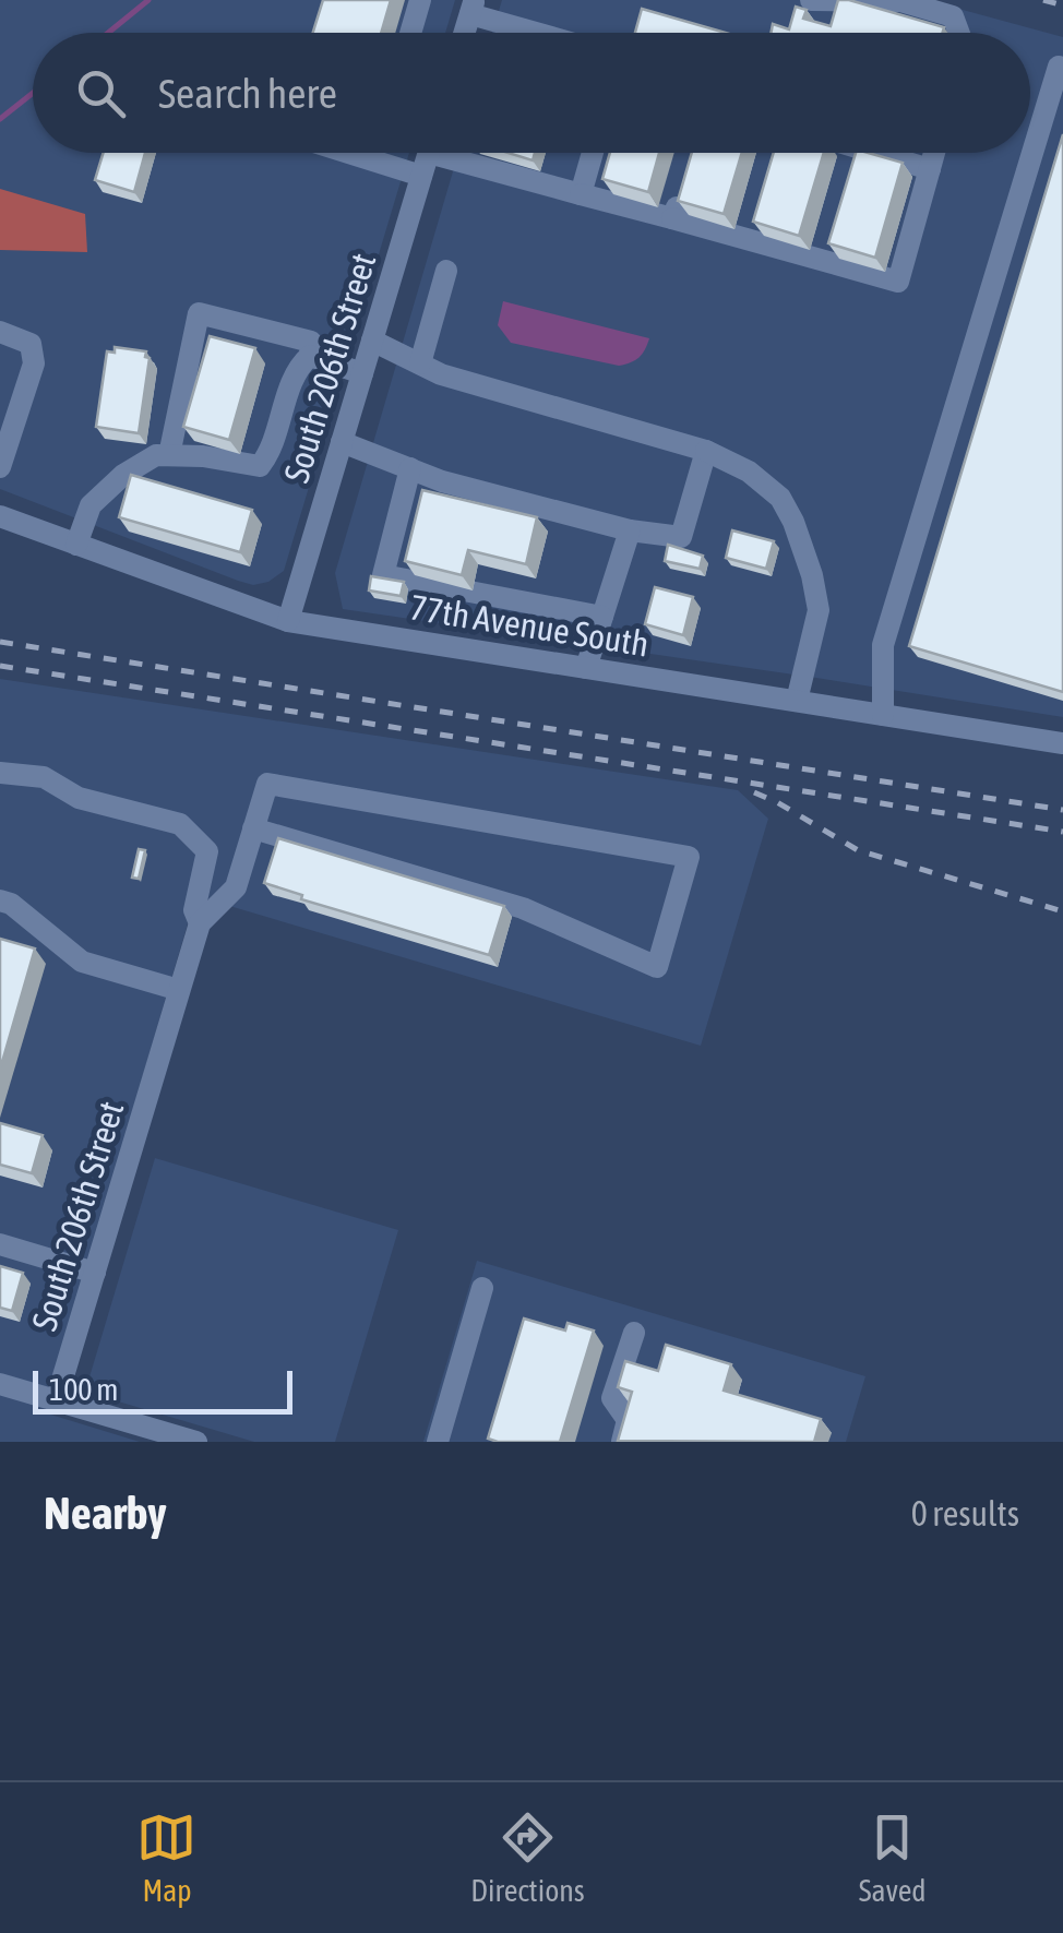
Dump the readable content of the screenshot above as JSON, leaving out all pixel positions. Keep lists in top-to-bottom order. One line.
{"streets":{"street":["South 206th Street","77th Avenue South"]},"crossings":[["South 206th Street","77th Avenue South"]],"scale_bar":"100 m","page":{"search":"Search here","scale":"100 m","heading":["Nearby","0 results"],"nav":["Map","Directions","Saved"]}}
